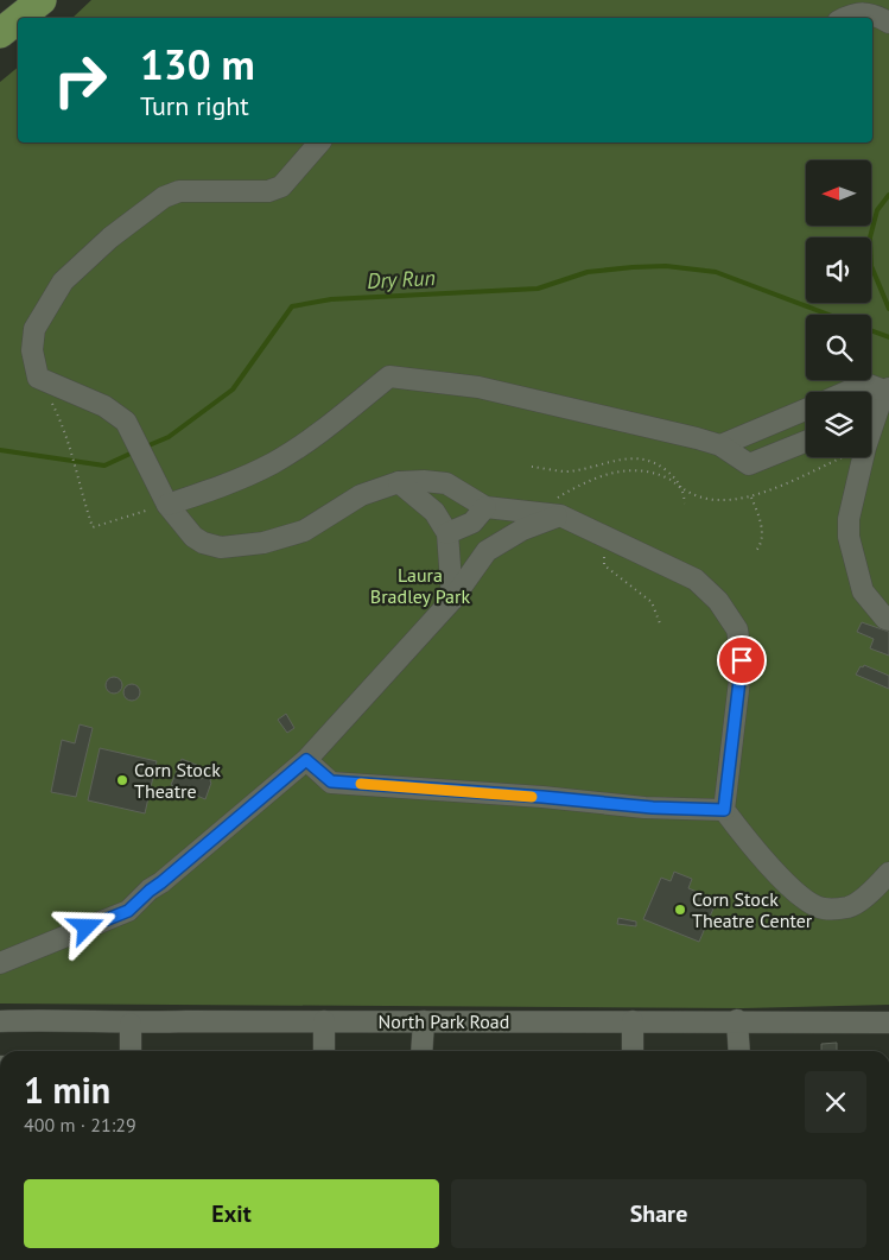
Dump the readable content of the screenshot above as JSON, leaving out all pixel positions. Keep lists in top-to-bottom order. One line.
{"streets":{"street":["North Park Road"]},"water":["Dry Run"],"parks":["Laura Bradley Park"],"places":["Corn Stock Theatre","Corn Stock Theatre Center"],"north":"left","page":{"turn":["130 m","Turn right"],"heading":["1 min","400 m · 21:29"],"buttons":["Exit","Share"]}}
